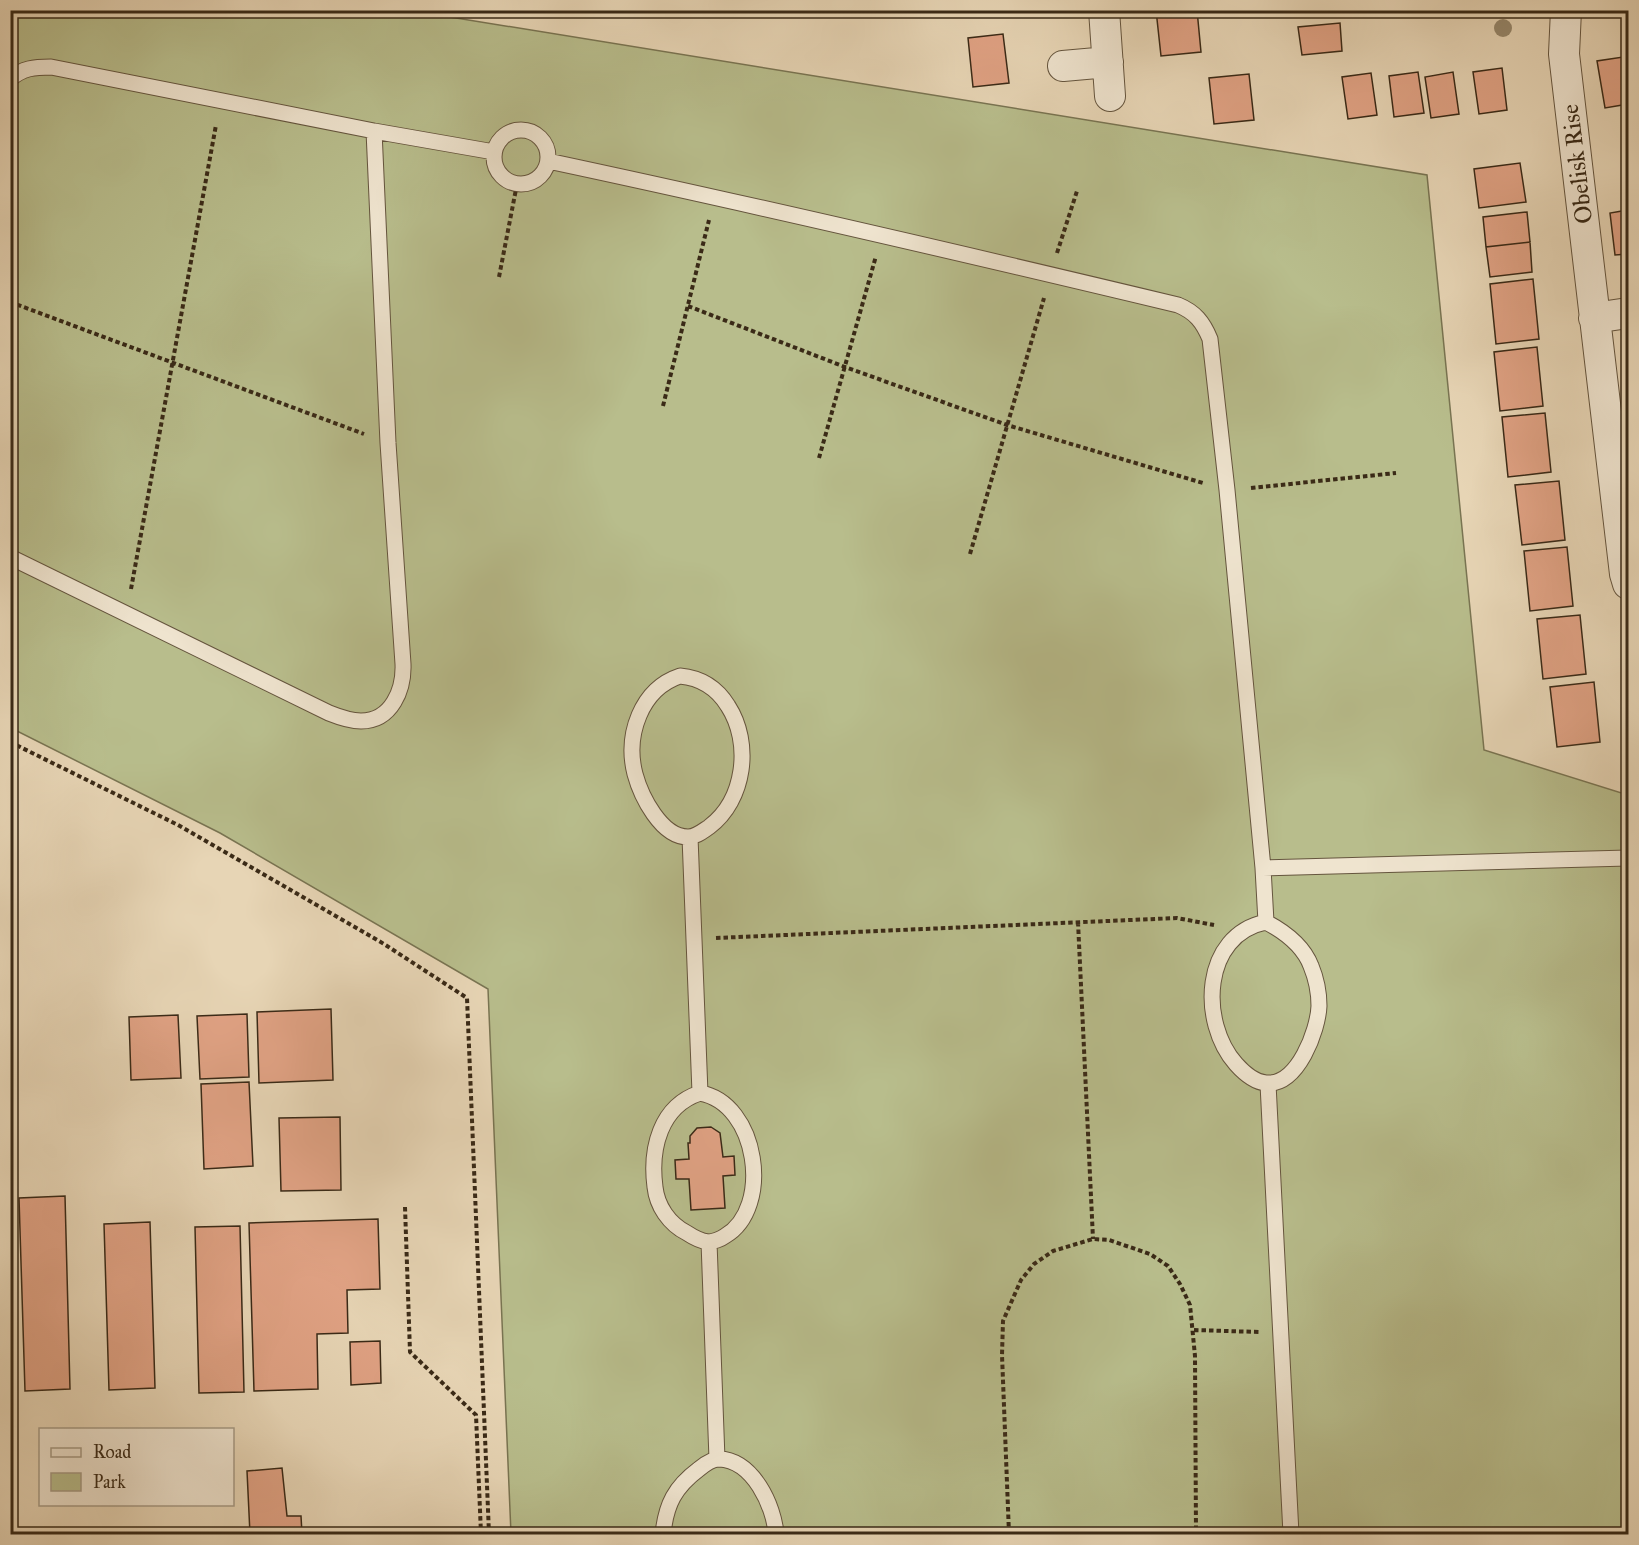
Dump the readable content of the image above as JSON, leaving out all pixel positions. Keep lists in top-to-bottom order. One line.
{"streets":{"street":["Obelisk Rise"]},"legend":["Road","Park"]}
